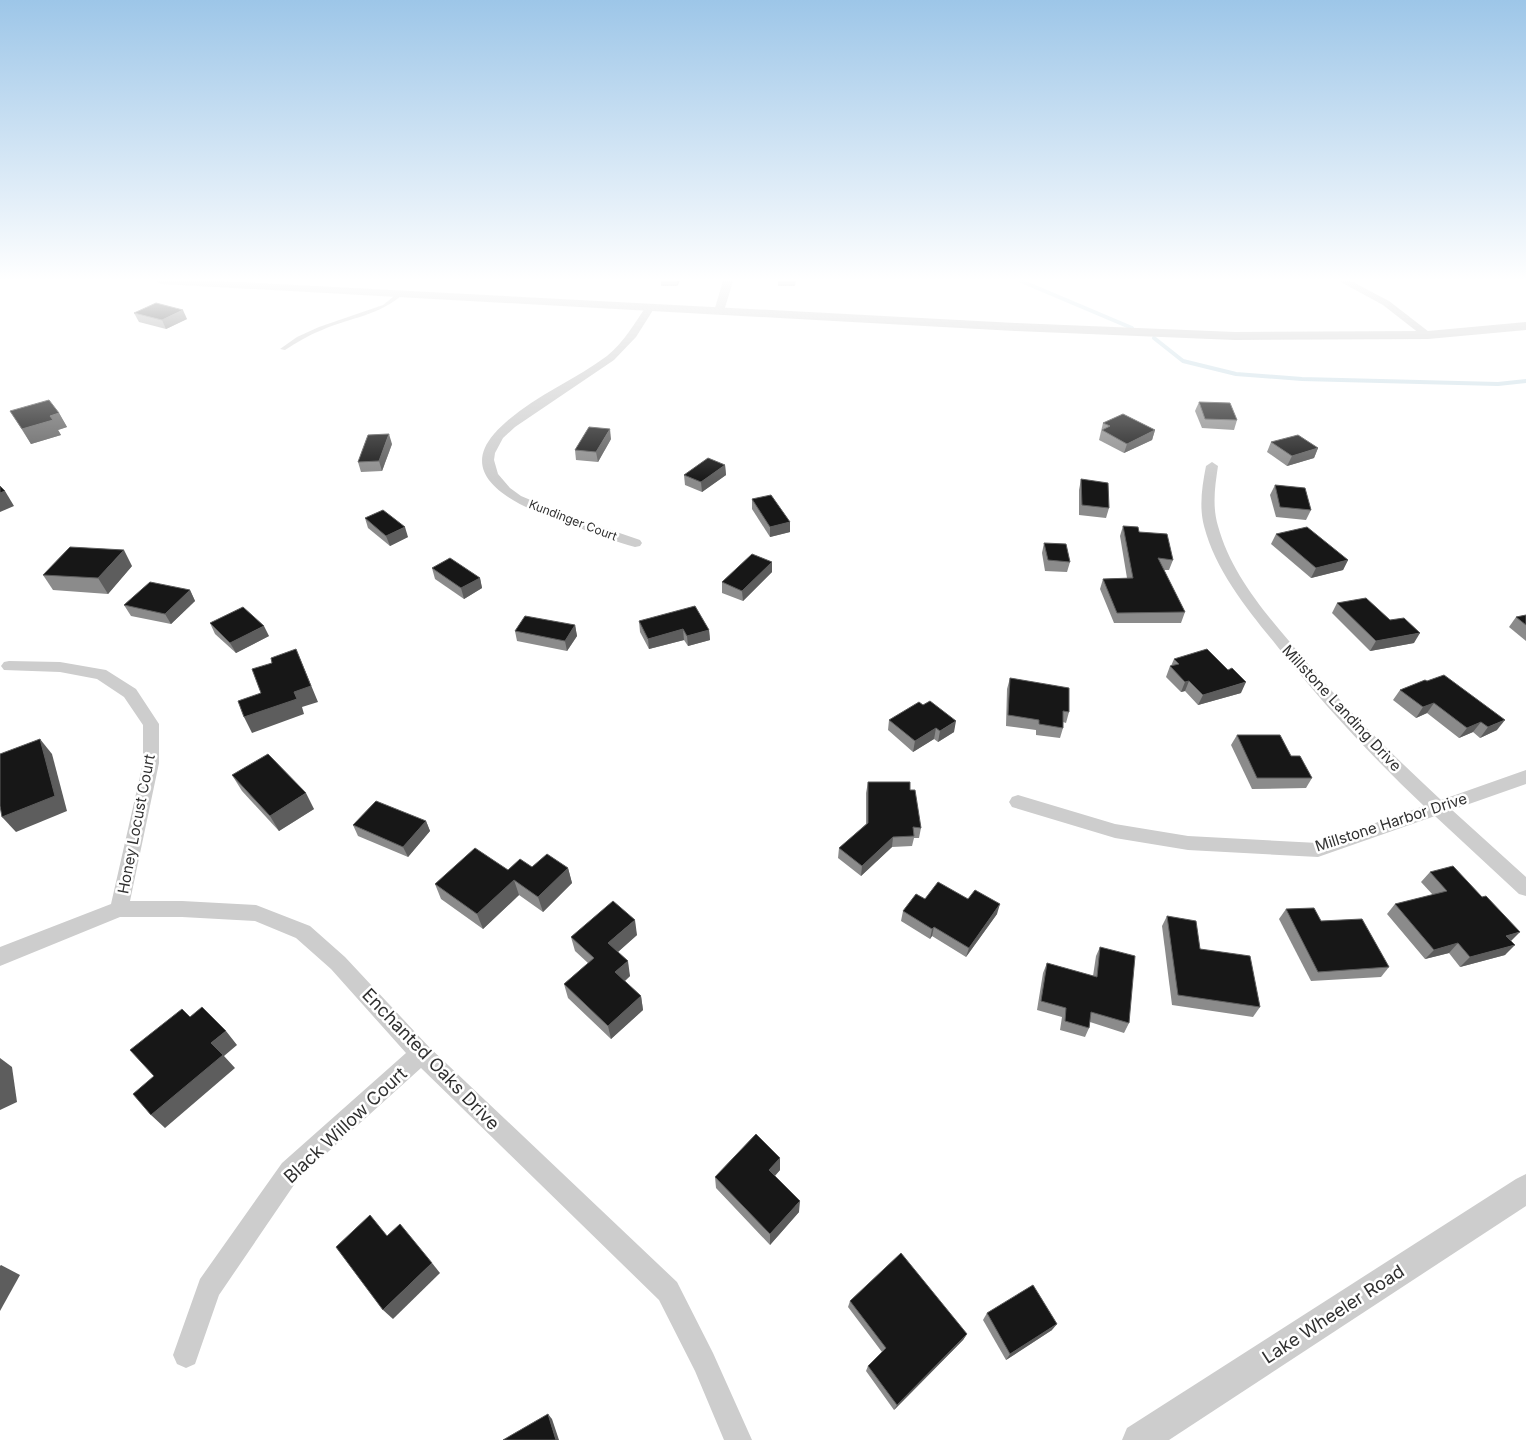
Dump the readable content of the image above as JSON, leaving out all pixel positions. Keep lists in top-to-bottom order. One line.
{"streets":{"street":["Kundinger Court","Millstone Landing Drive","Millstone Harbor Drive","Honey Locust Court","Enchanted Oaks Drive","Black Willow Court","Lake Wheeler Road"]},"crossings":[["Millstone Landing Drive","Millstone Harbor Drive"],["Honey Locust Court","Enchanted Oaks Drive"],["Enchanted Oaks Drive","Black Willow Court"]]}
